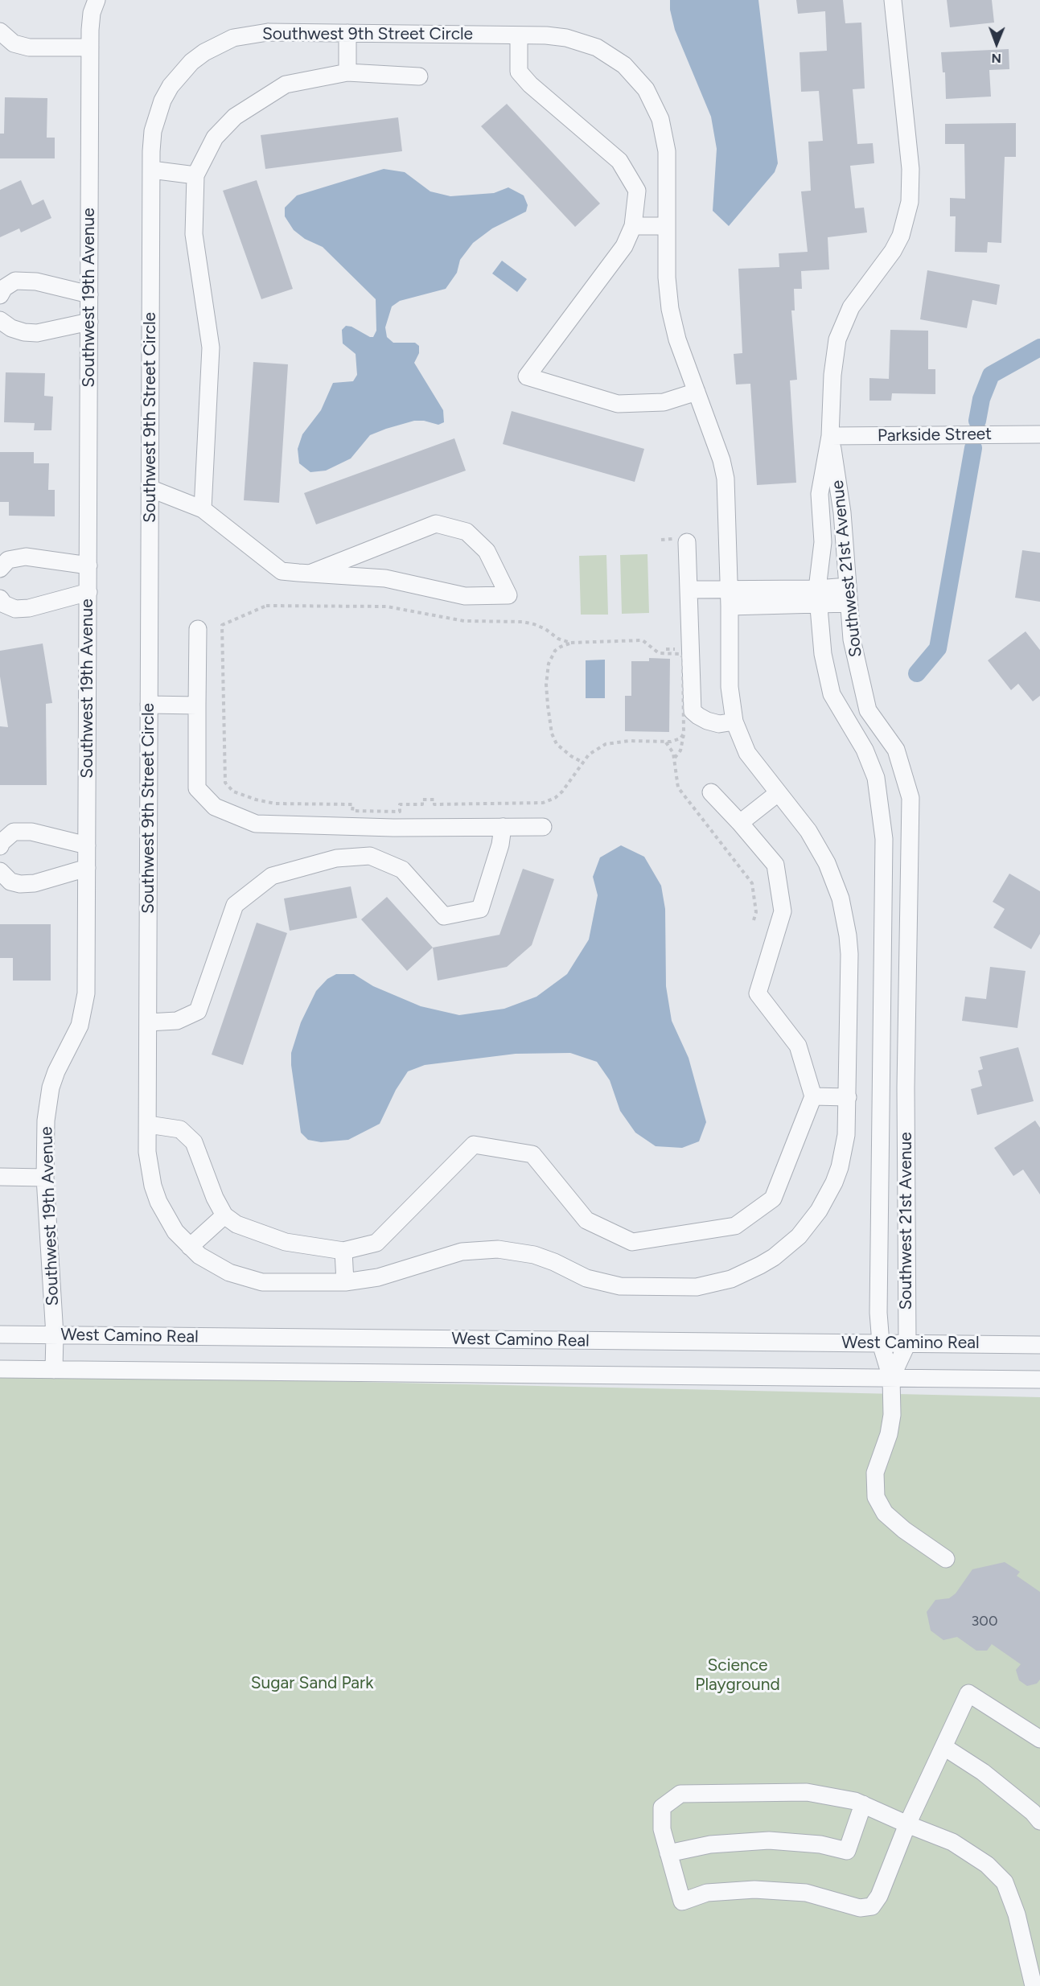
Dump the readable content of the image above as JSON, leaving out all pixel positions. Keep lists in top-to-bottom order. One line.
{"streets":{"street":["Southwest 9th Street Circle","Southwest 19th Avenue","Parkside Street","Southwest 21st Avenue","West Camino Real"]},"crossings":[["Southwest 19th Avenue","West Camino Real"],["Parkside Street","Southwest 21st Avenue"],["Southwest 21st Avenue","West Camino Real"]],"parks":["Science Playground","Sugar Sand Park"],"house_numbers":["300"],"north":"bottom"}
